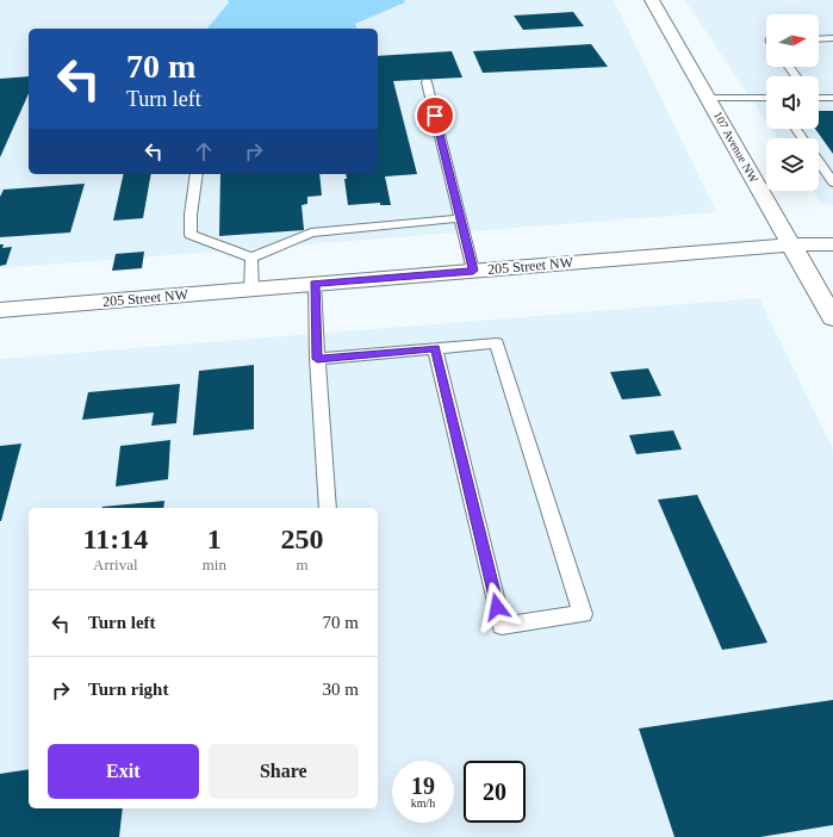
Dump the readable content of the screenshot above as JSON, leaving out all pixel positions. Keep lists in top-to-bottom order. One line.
{"streets":{"street":["107 Avenue NW","205 Street NW"]},"crossings":[["107 Avenue NW","205 Street NW"]],"north":"right","page":{"turn":["70 m","Turn left"],"eta":["11:14","Arrival","1","min","250","m"],"list":[{"name":"Turn left","value":"70 m"},{"name":"Turn right","value":"30 m"}],"buttons":["Exit","Share"],"speed":"19 km/h","limit":"20"}}
